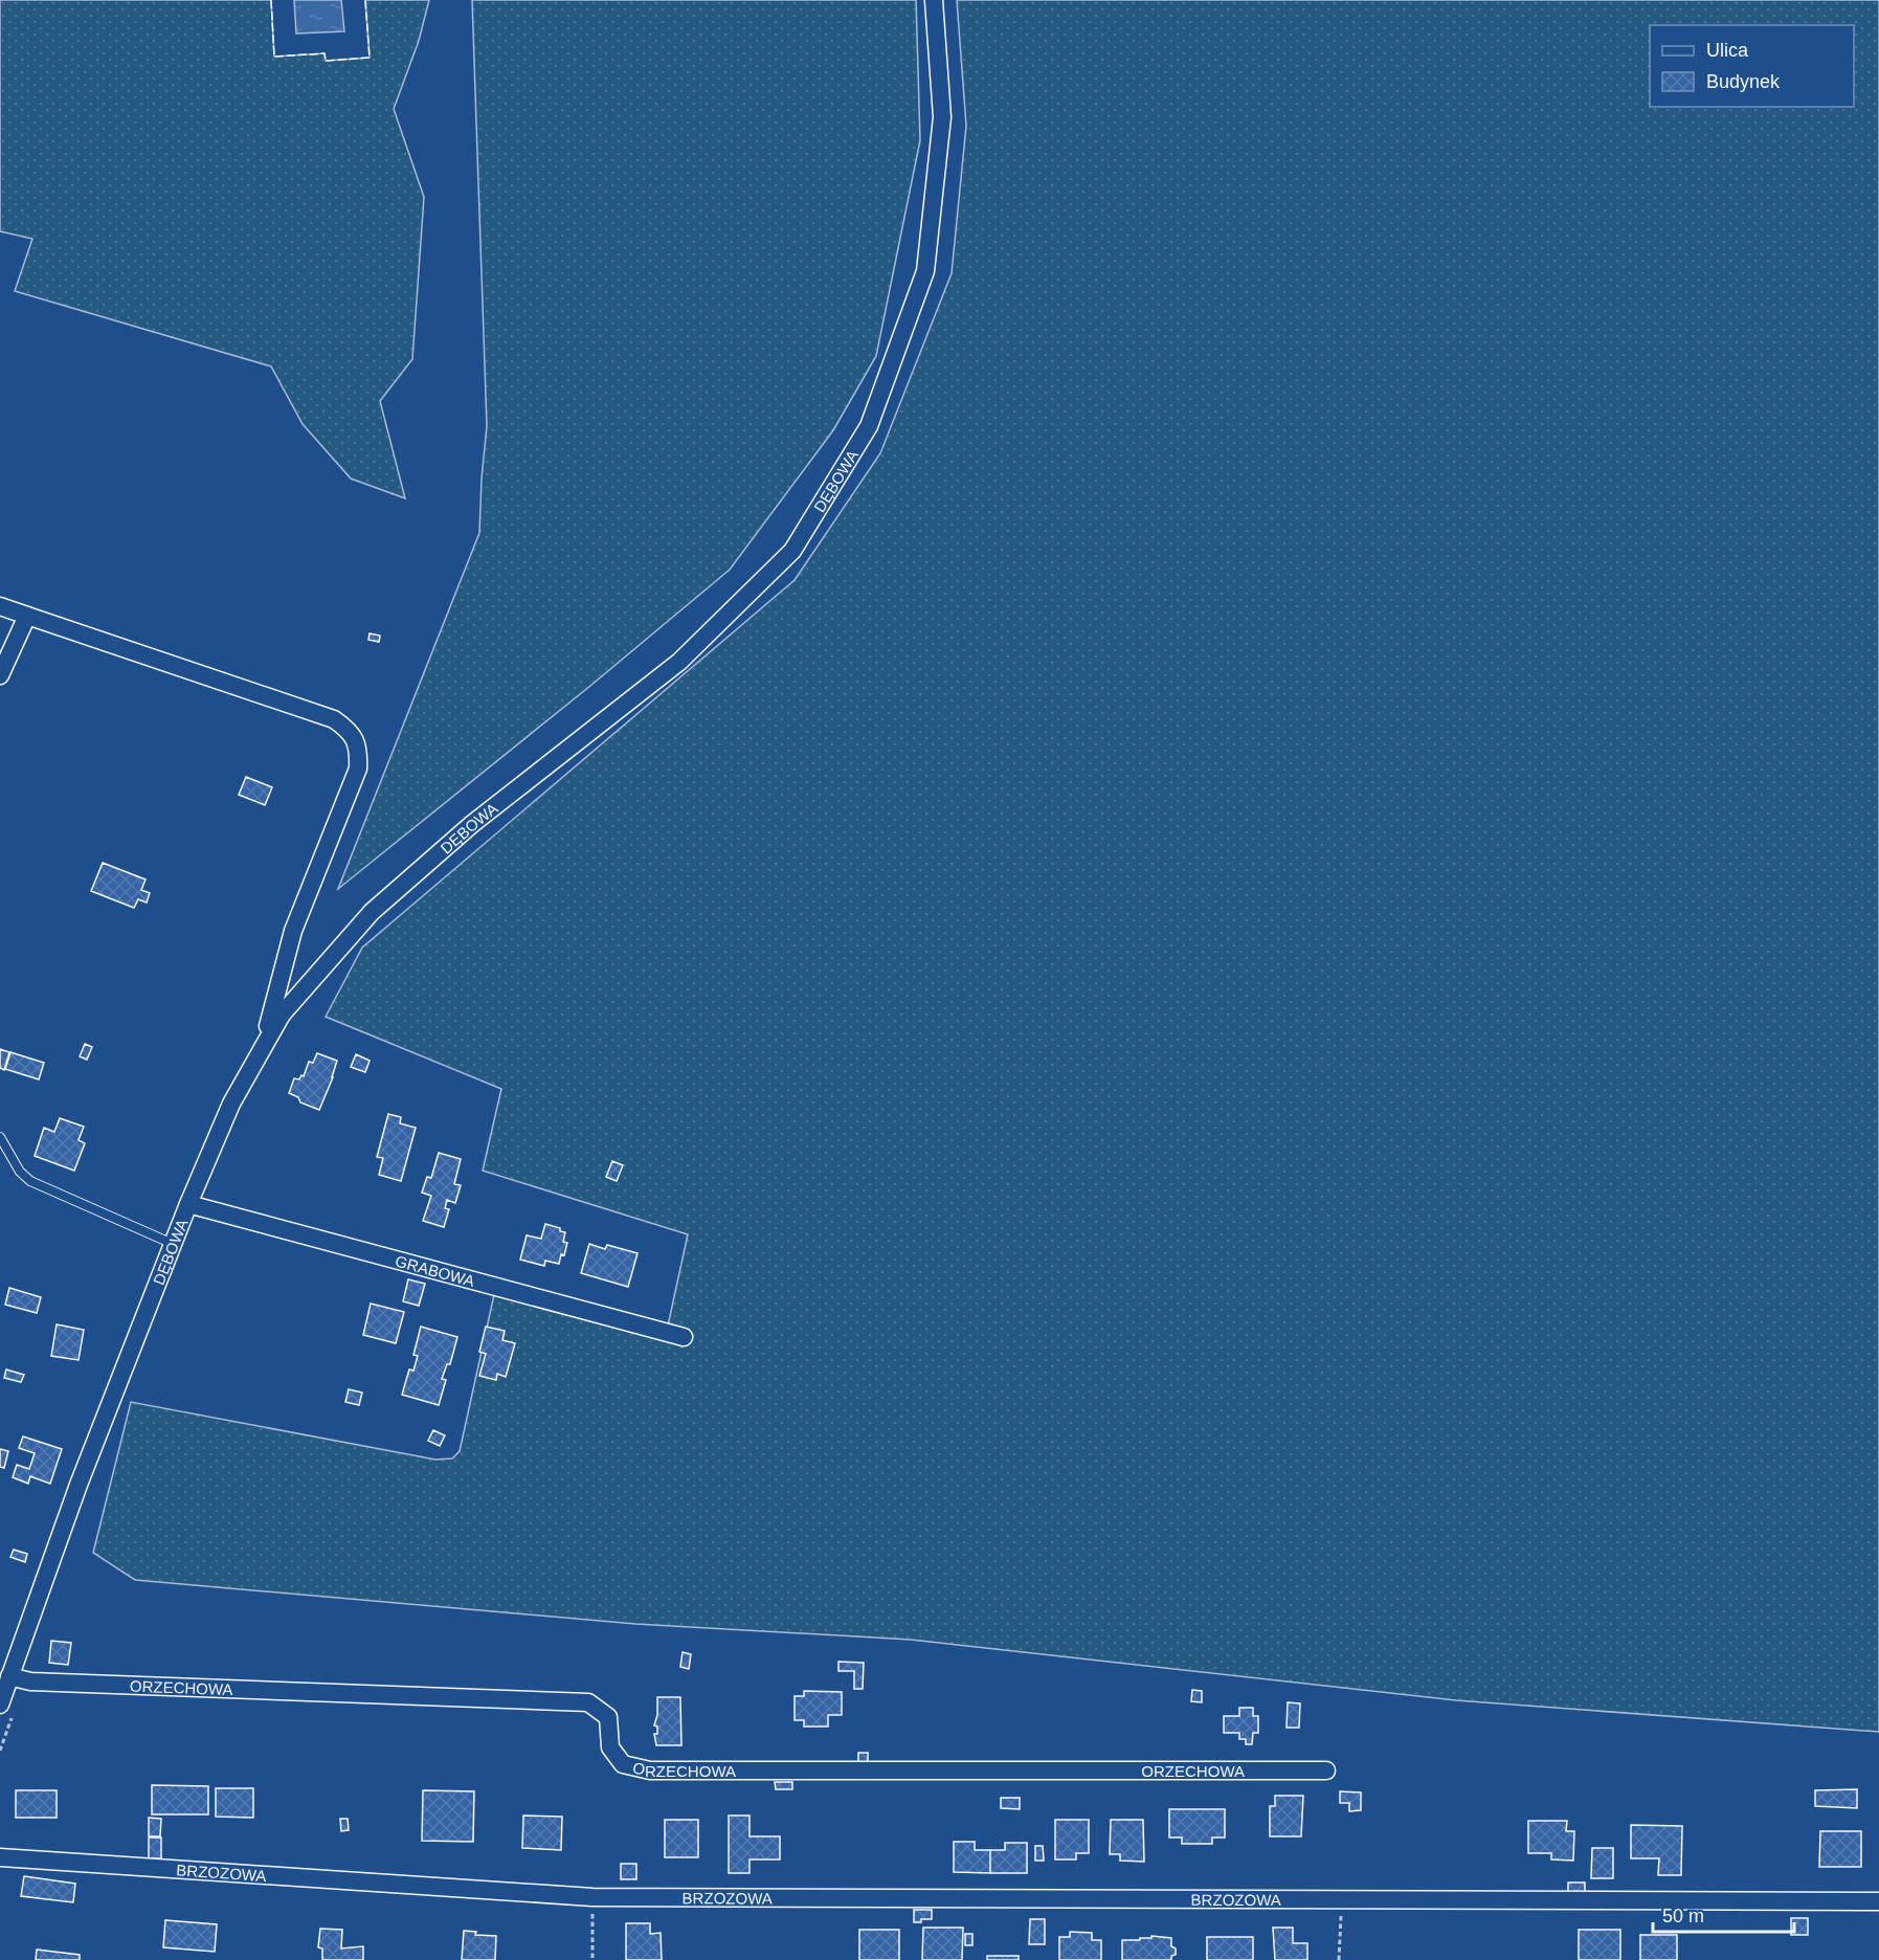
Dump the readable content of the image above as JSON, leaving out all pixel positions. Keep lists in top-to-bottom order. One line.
{"streets":{"street":["DĘBOWA","GRABOWA","ORZECHOWA","BRZOZOWA"]},"crossings":[["DĘBOWA","GRABOWA"],["DĘBOWA","ORZECHOWA"]],"legend":["Ulica","Budynek"],"scale_bar":"50 m"}
